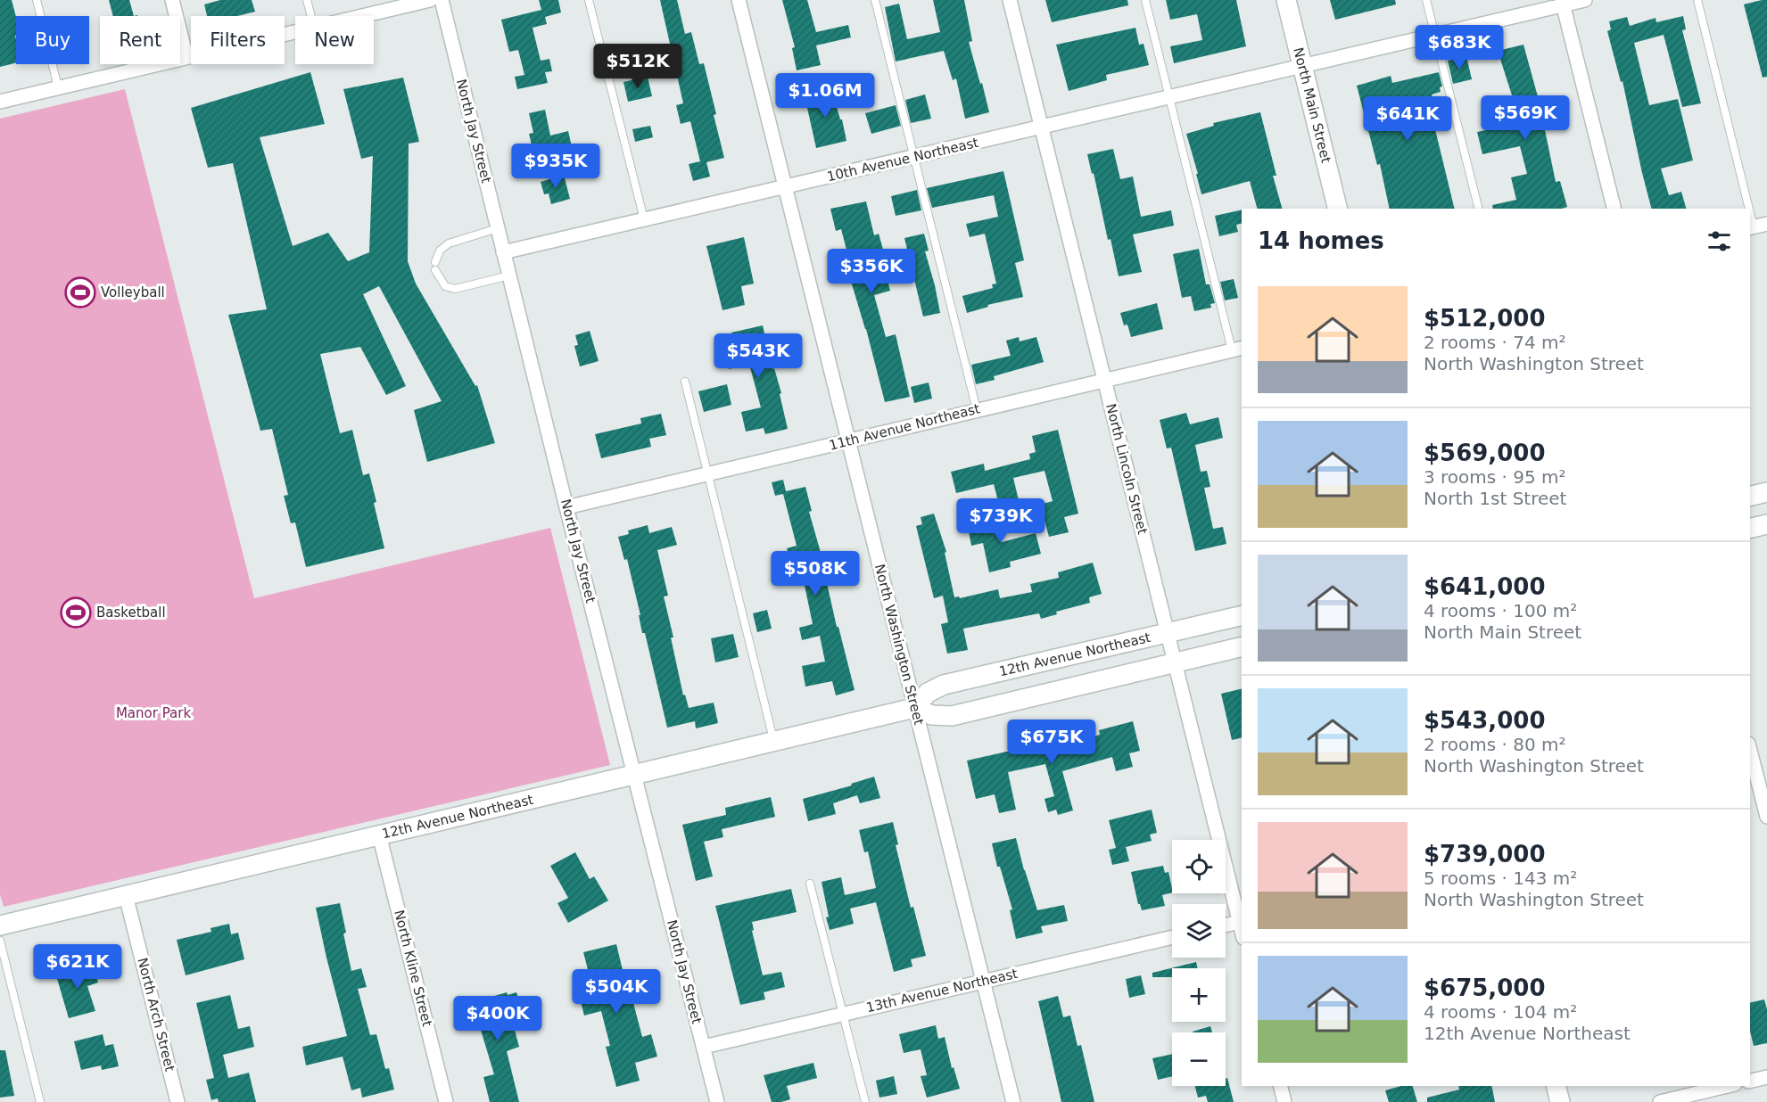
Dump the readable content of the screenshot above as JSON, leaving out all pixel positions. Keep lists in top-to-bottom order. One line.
{"streets":{"street":["North Main Street","North Jay Street","10th Avenue Northeast","11th Avenue Northeast","North Lincoln Street","North Washington Street","12th Avenue Northeast","North Kline Street","13th Avenue Northeast","North Arch Street"]},"crossings":[["North Main Street","10th Avenue Northeast"],["North Jay Street","10th Avenue Northeast"],["North Jay Street","11th Avenue Northeast"],["North Jay Street","12th Avenue Northeast"],["North Jay Street","13th Avenue Northeast"],["10th Avenue Northeast","North Lincoln Street"],["10th Avenue Northeast","North Washington Street"],["11th Avenue Northeast","North Lincoln Street"],["11th Avenue Northeast","North Washington Street"],["North Lincoln Street","12th Avenue Northeast"],["North Washington Street","12th Avenue Northeast"],["North Washington Street","13th Avenue Northeast"],["12th Avenue Northeast","North Kline Street"],["12th Avenue Northeast","North Arch Street"]],"parks":["Manor Park"],"places":{"sports":["Volleyball","Basketball"]},"page":{"chip":["Buy","Rent","Filters","New"],"price":["$683K","$512K","$1.06M","$569K","$641K","$935K","$356K","$543K","$739K","$508K","$675K","$621K","$504K","$400K"],"heading":"14 homes","list":[{"name":"$512,000","note":"2 rooms · 74 m² · North Washington Street"},{"name":"$569,000","note":"3 rooms · 95 m² · North 1st Street"},{"name":"$641,000","note":"4 rooms · 100 m² · North Main Street"},{"name":"$543,000","note":"2 rooms · 80 m² · North Washington Street"},{"name":"$739,000","note":"5 rooms · 143 m² · North Washington Street"},{"name":"$675,000","note":"4 rooms · 104 m² · 12th Avenue Northeast"}],"map_buttons":["+","−"]}}
